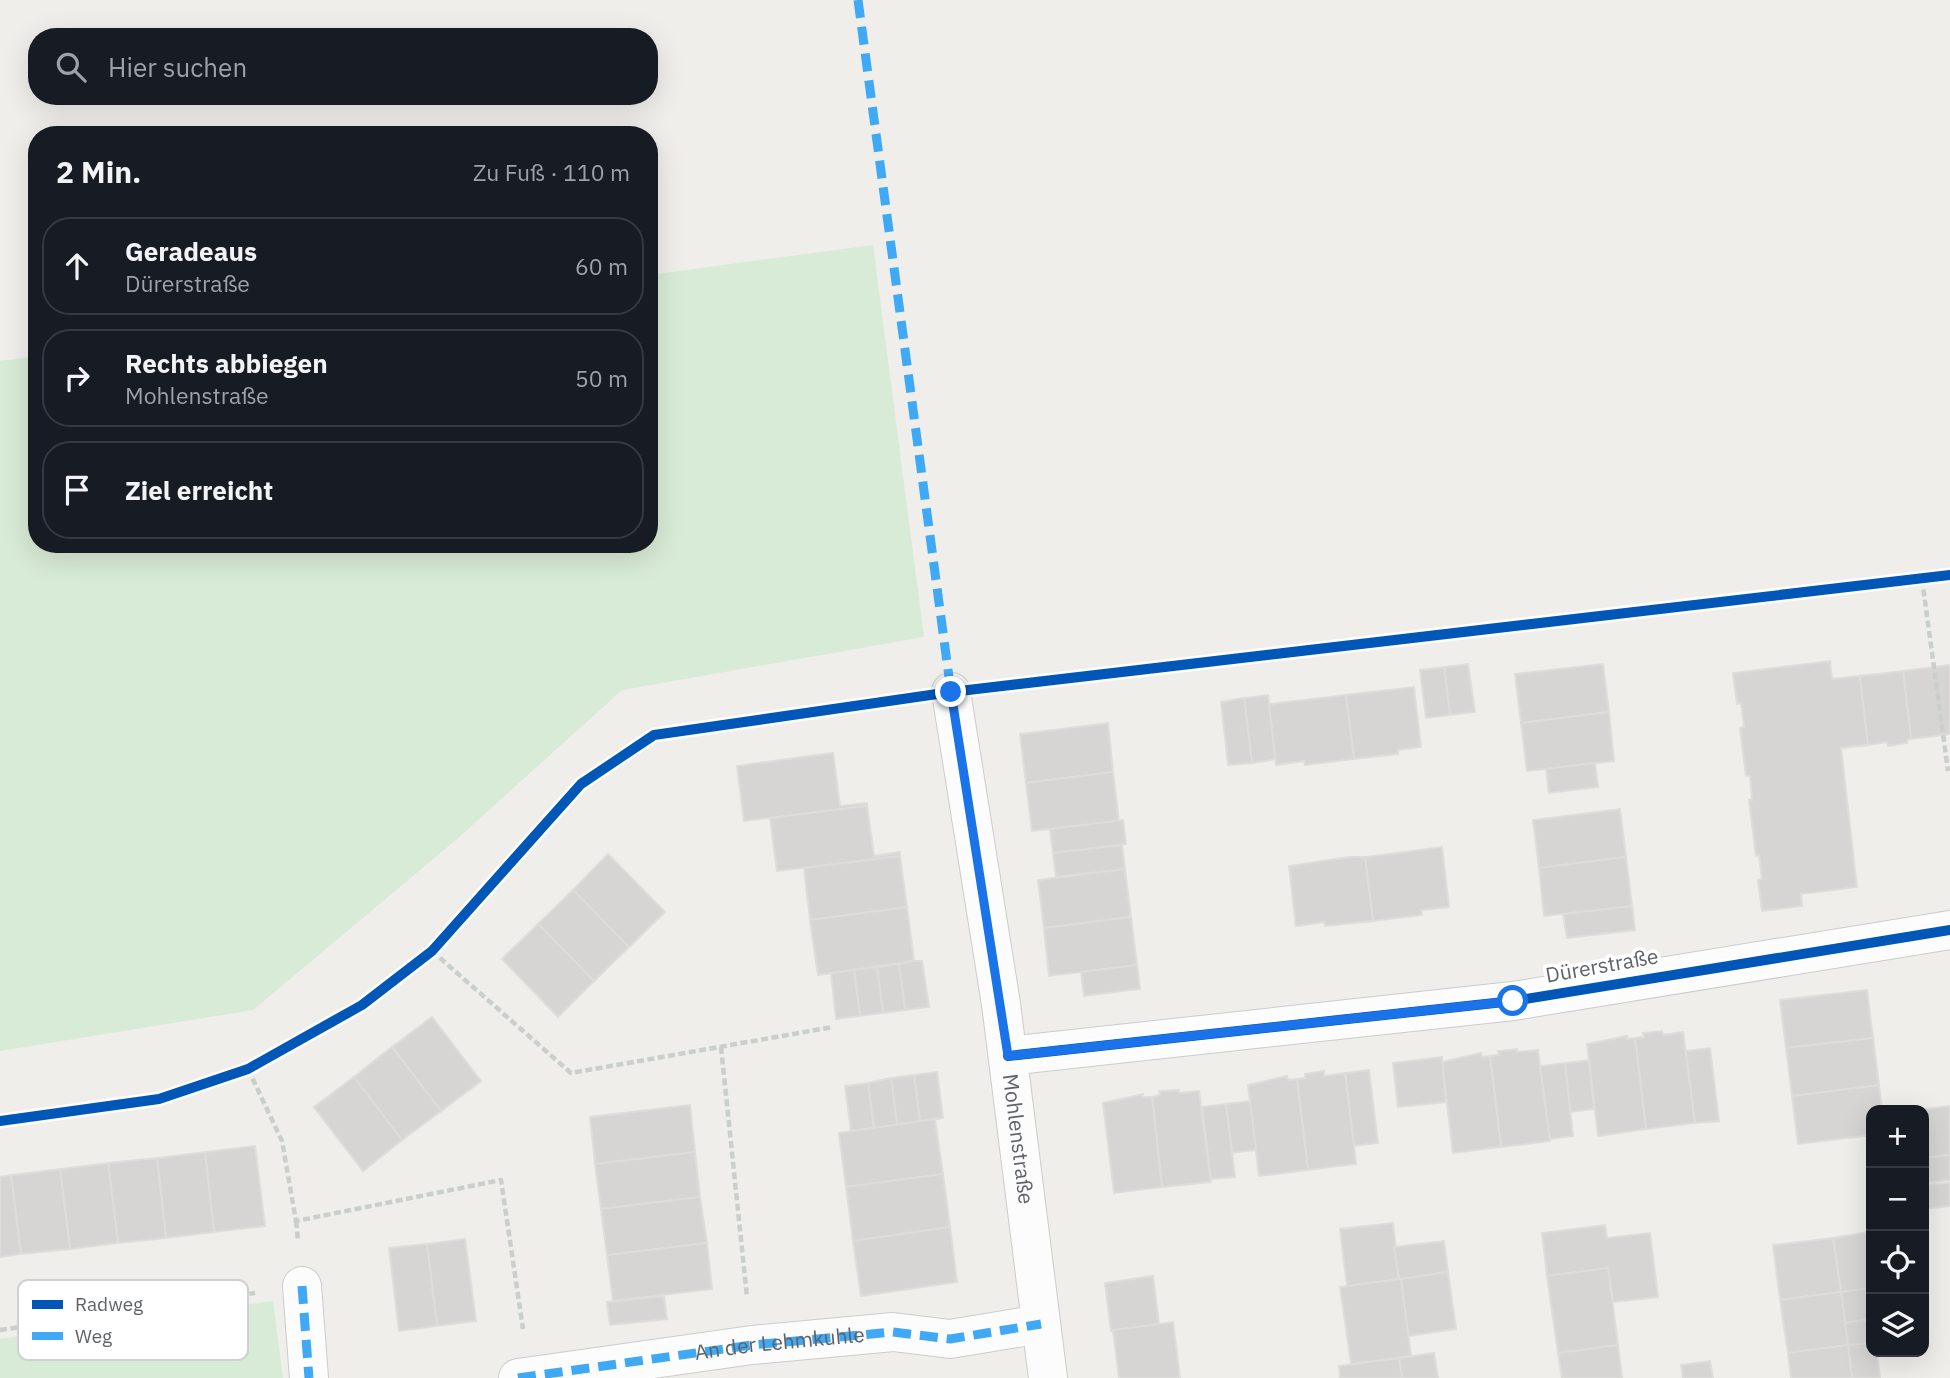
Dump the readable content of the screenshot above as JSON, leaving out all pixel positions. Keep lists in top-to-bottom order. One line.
{"streets":{"street":["Dürerstraße","Mohlenstraße","An der Lehmkuhle"]},"crossings":[["Dürerstraße","Mohlenstraße"],["Mohlenstraße","An der Lehmkuhle"]],"legend":["Radweg","Weg"],"page":{"search":"Hier suchen","heading":["2 Min.","Zu Fuß · 110 m"],"list":[["Geradeaus","Dürerstraße","60 m"],["Rechts abbiegen","Mohlenstraße","50 m"],"Ziel erreicht"],"map_buttons":["+","−"]}}
